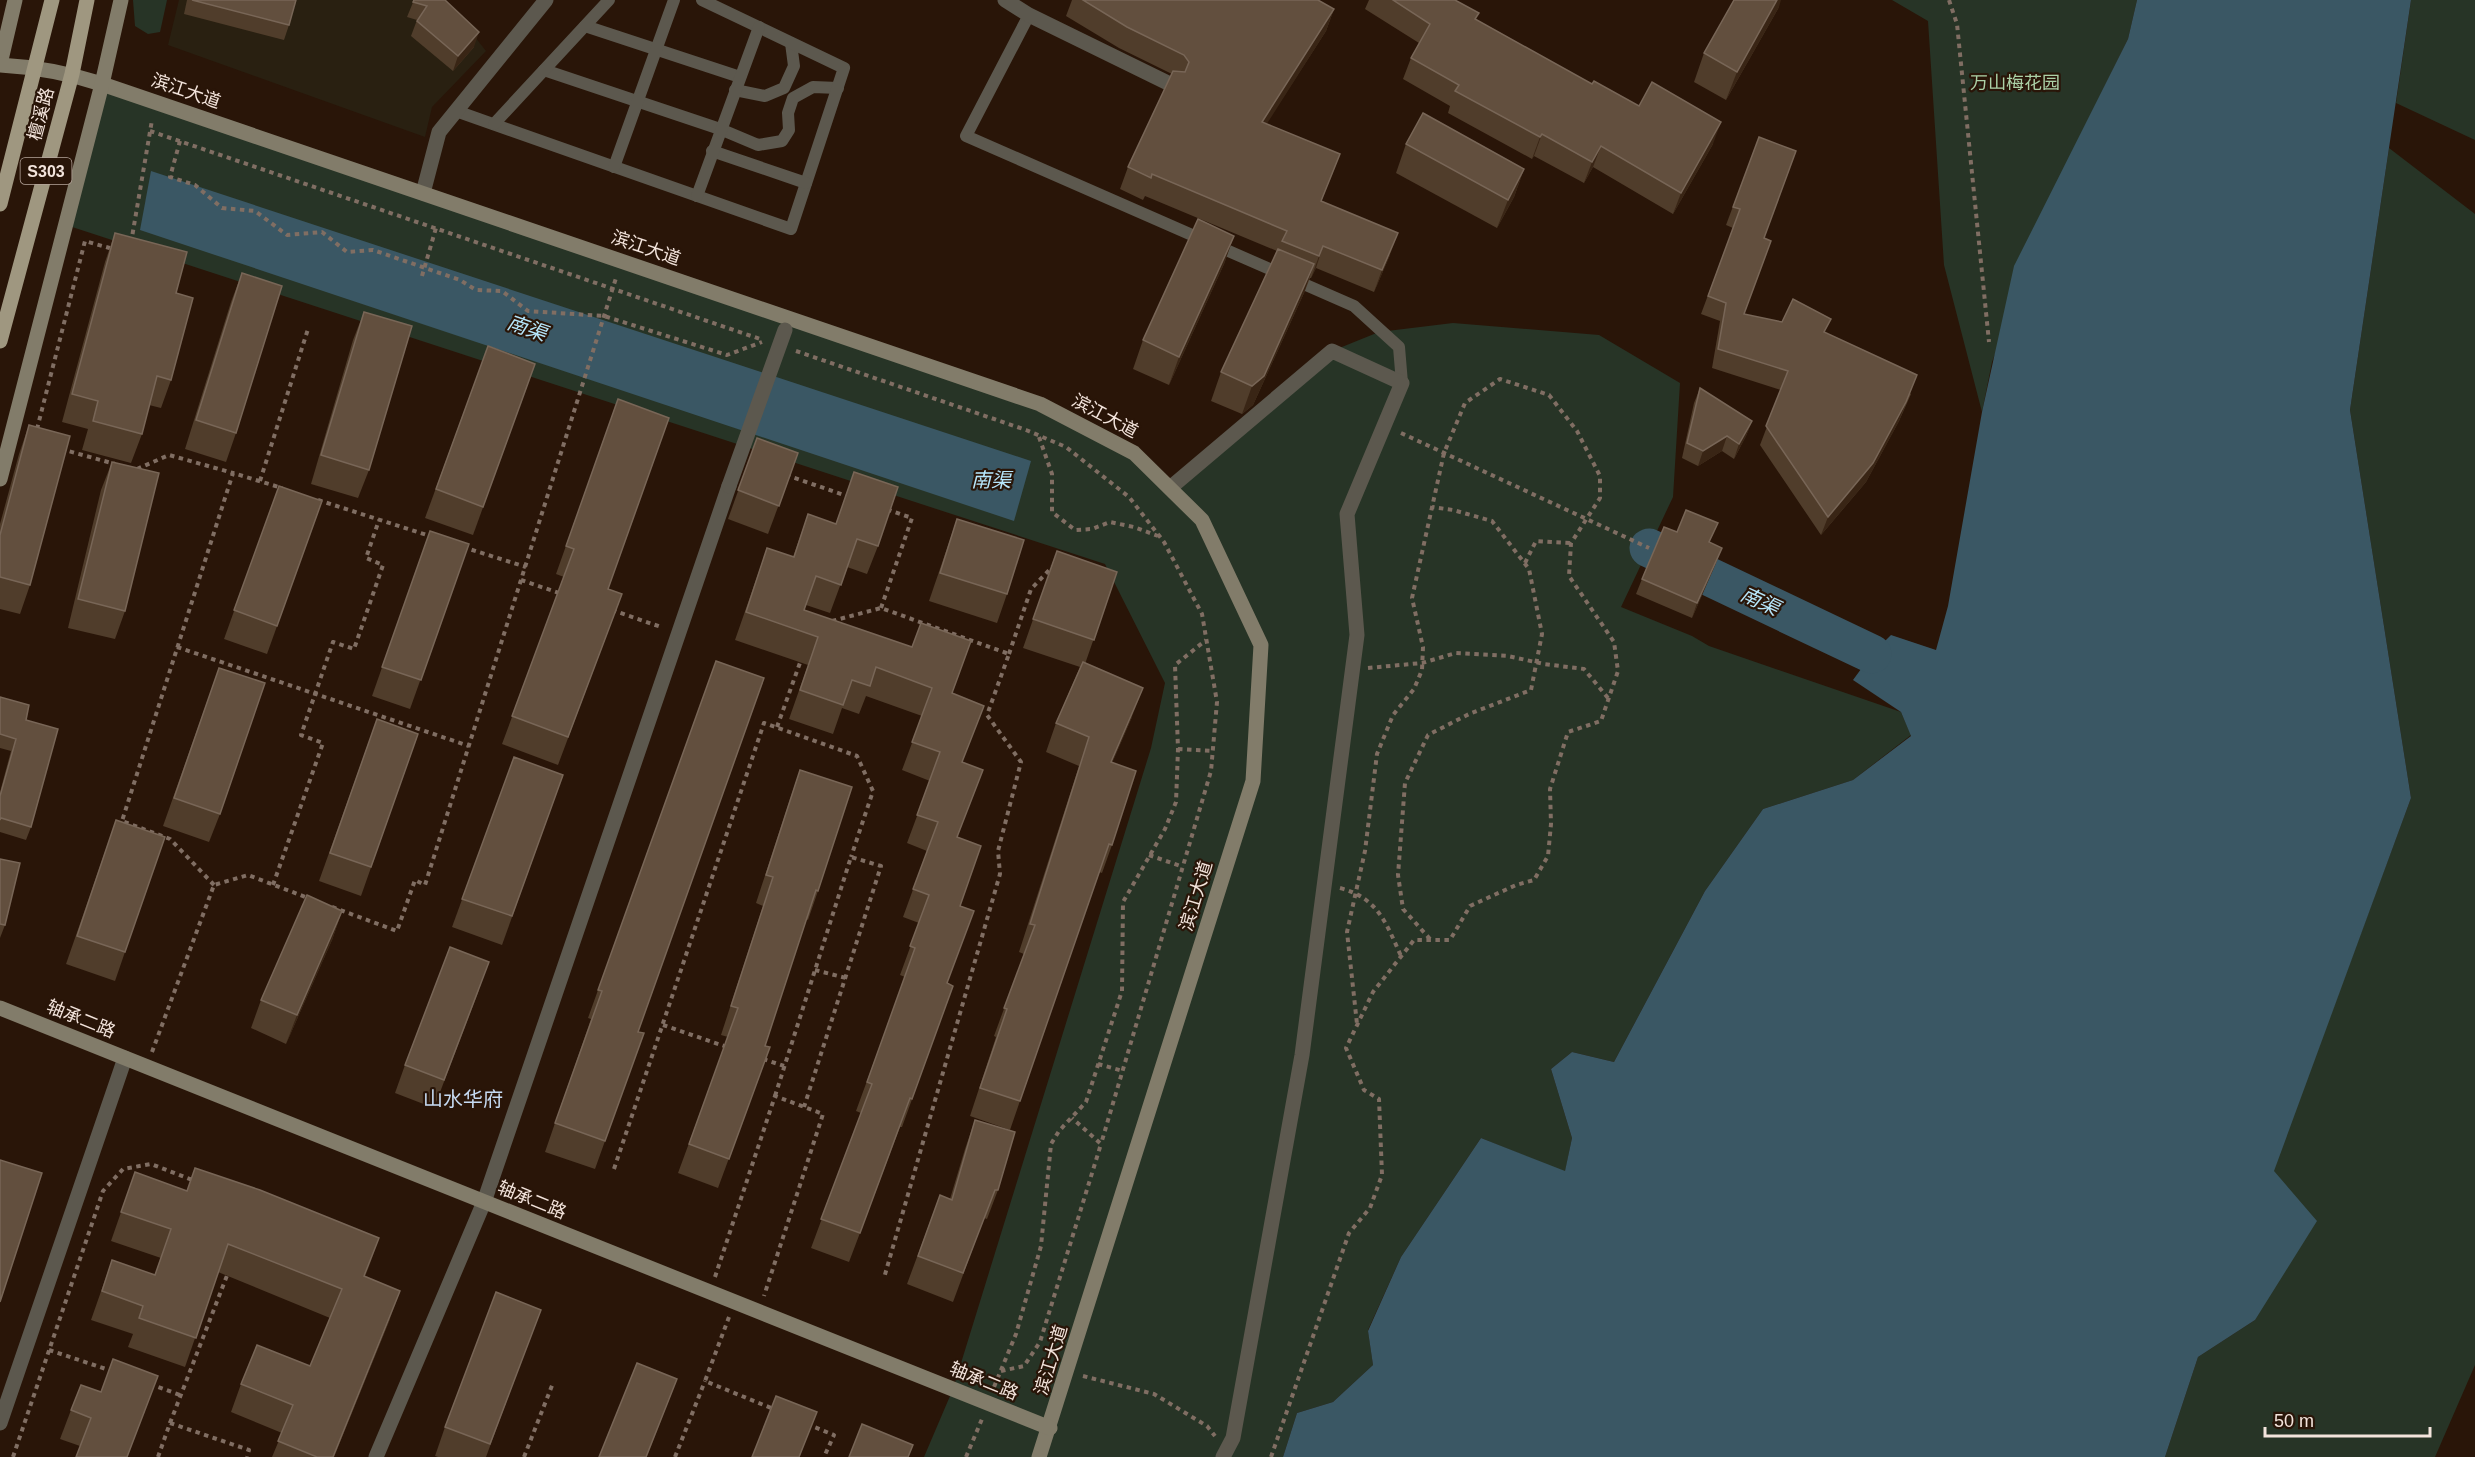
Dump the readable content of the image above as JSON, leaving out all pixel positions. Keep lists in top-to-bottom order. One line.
{"streets":{"main road":["檀溪路","S303"],"street":["滨江大道","轴承二路"]},"crossings":[["滨江大道","檀溪路"],["滨江大道","轴承二路"]],"districts":["山水华府"],"water":["南渠"],"parks":["万山梅花园"],"scale_bar":"50 m"}
